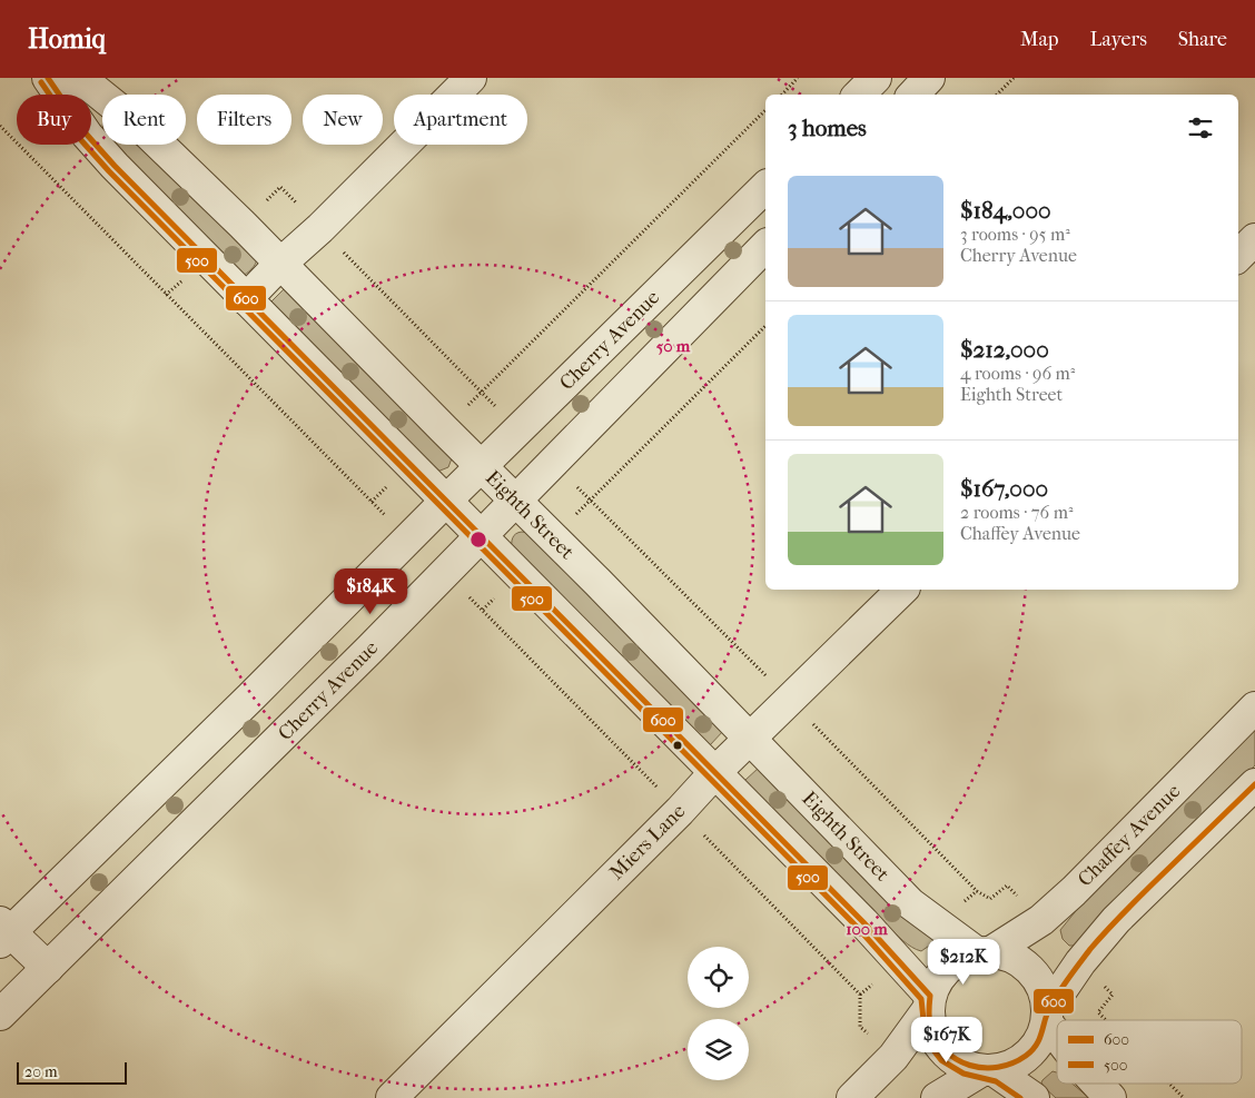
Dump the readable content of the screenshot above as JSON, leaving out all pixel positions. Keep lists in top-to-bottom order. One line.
{"streets":{"street":["Cherry Avenue","Eighth Street","Chaffey Avenue","Miers Lane"]},"crossings":[["Cherry Avenue","Eighth Street"],["Eighth Street","Chaffey Avenue"],["Eighth Street","Miers Lane"]],"lines":["transit line 600","transit line 500"],"legend":["600","500"],"scale_bar":"20 m","page":{"header":"Homiq","nav":["Map","Layers","Share"],"chip":["Buy","Rent","Filters","New","Apartment"],"heading":"3 homes","list":[{"name":"$184,000","note":"3 rooms · 95 m² · Cherry Avenue"},{"name":"$212,000","note":"4 rooms · 96 m² · Eighth Street"},{"name":"$167,000","note":"2 rooms · 76 m² · Chaffey Avenue"}],"price":["$184K","$212K","$167K"],"scale":"20 m"},"rings":["50 m","100 m"]}
